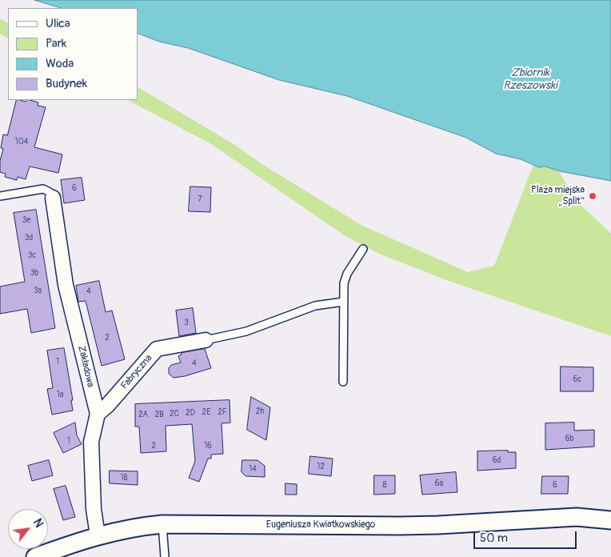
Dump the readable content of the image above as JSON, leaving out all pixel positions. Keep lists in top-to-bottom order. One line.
{"streets":{"street":["Zakładowa","Fabryczna","Eugeniusza Kwiatkowskiego"]},"crossings":[["Zakładowa","Fabryczna"],["Zakładowa","Eugeniusza Kwiatkowskiego"]],"water":["Zbiornik Rzeszowski"],"places":["Plaża miejska „Split”"],"house_numbers":["104","6","7","3e","3d","3c","3b","3a","4","3","2","1","4","6c","1a","2h","2E","2F","2D","2C","2A","2B","6b","1","2","16","6d","12","14","18","6a","8","6"],"legend":["Ulica","Park","Woda","Budynek"],"scale_bar":"50 m","north":"top right"}
